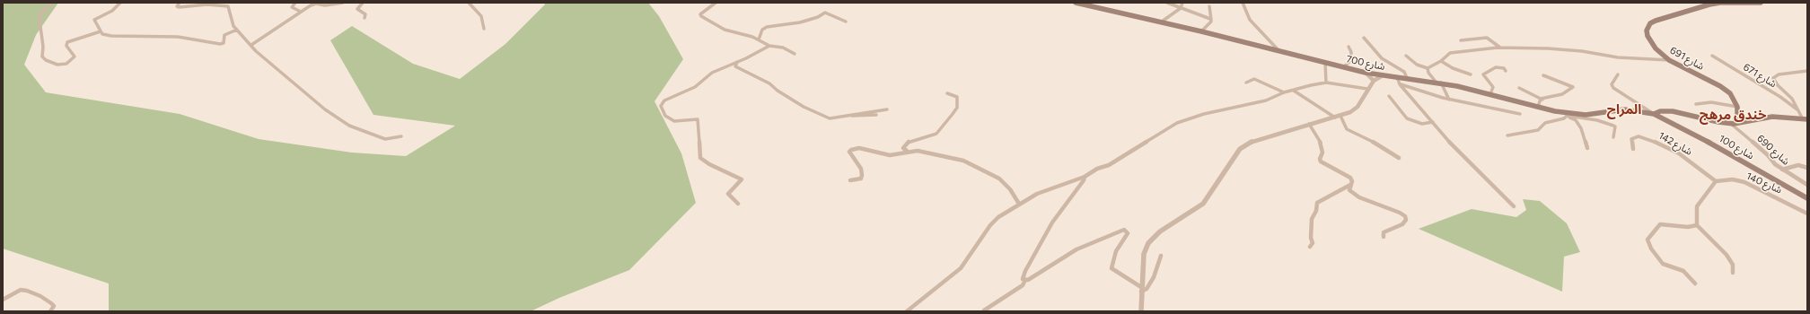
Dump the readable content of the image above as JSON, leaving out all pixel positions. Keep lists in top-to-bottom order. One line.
{"streets":{"main road":["شارع 691","شارع 700","شارع 100"],"street":["شارع 671","شارع 142","شارع 690","شارع 140"]},"crossings":[["شارع 700","شارع 100"],["شارع 142","شارع 140"]],"districts":["المراح","خندق مرهج"]}
